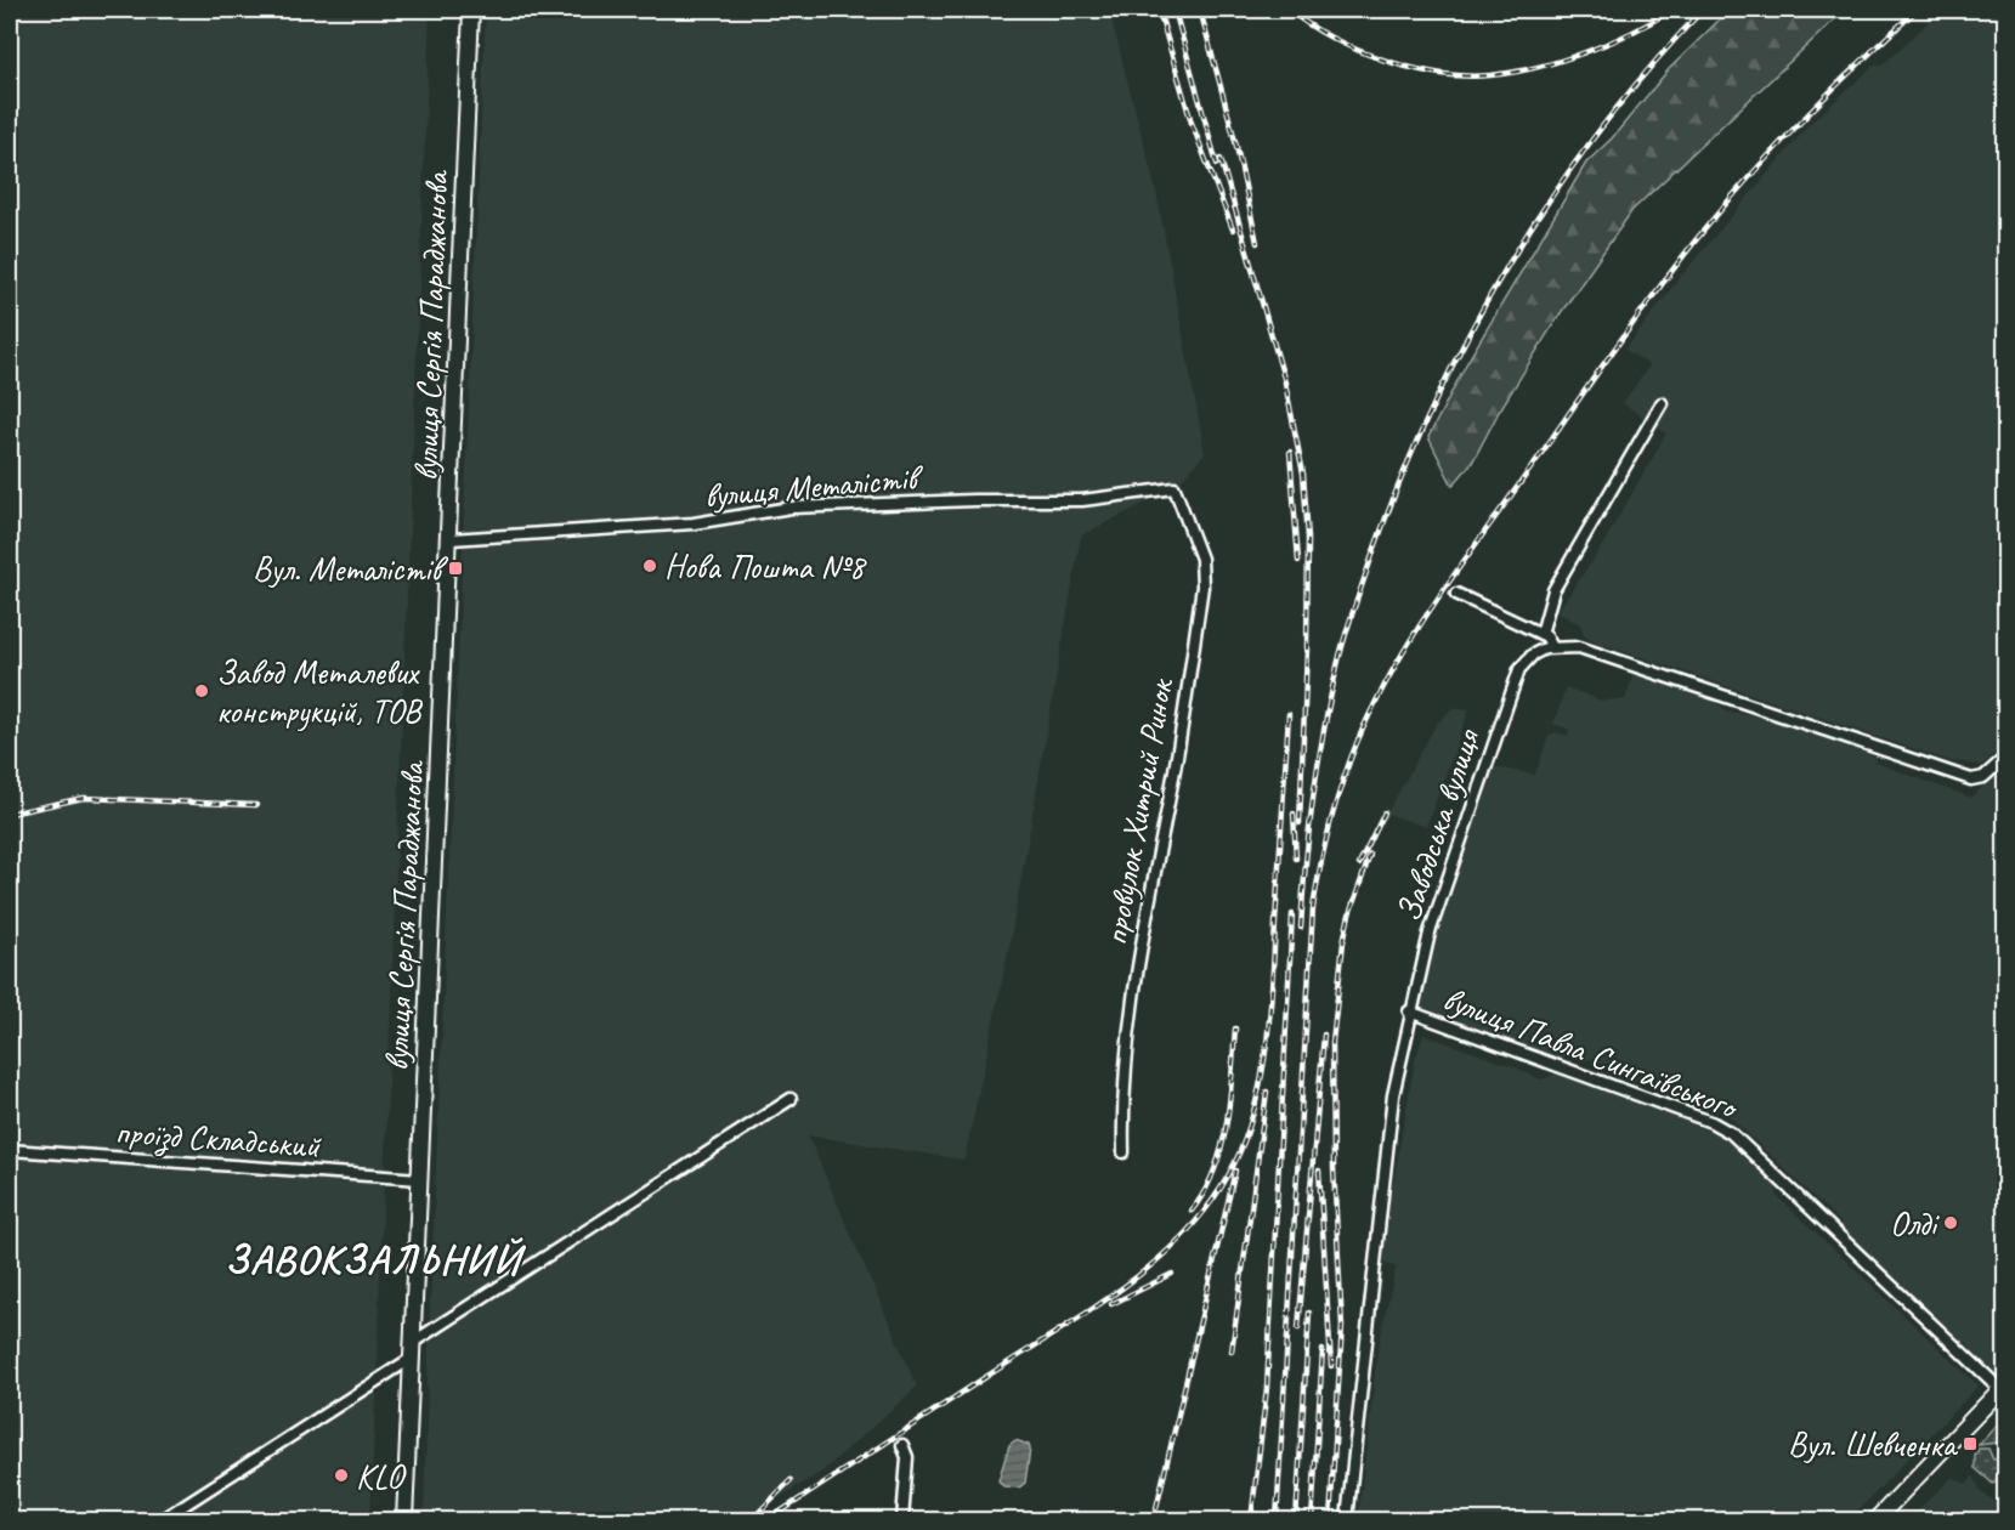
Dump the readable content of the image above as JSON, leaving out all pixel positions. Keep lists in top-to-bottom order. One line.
{"streets":{"main road":["вулиця Сергія Параджанова"],"street":["вулиця Металістів","провулок Хитрий Ринок","Заводська вулиця","вулиця Павла Сингаївського","проїзд Складський"]},"crossings":[["вулиця Сергія Параджанова","вулиця Металістів"],["вулиця Сергія Параджанова","проїзд Складський"],["вулиця Металістів","провулок Хитрий Ринок"],["Заводська вулиця","вулиця Павла Сингаївського"]],"districts":["ЗАВОКЗАЛЬНИЙ"],"places":{"other":["Нова Пошта №8","Завод Металевих конструкцій, ТОВ","Олді","KLO"],"transit":["Вул. Металістів","Вул. Шевченка"]}}
